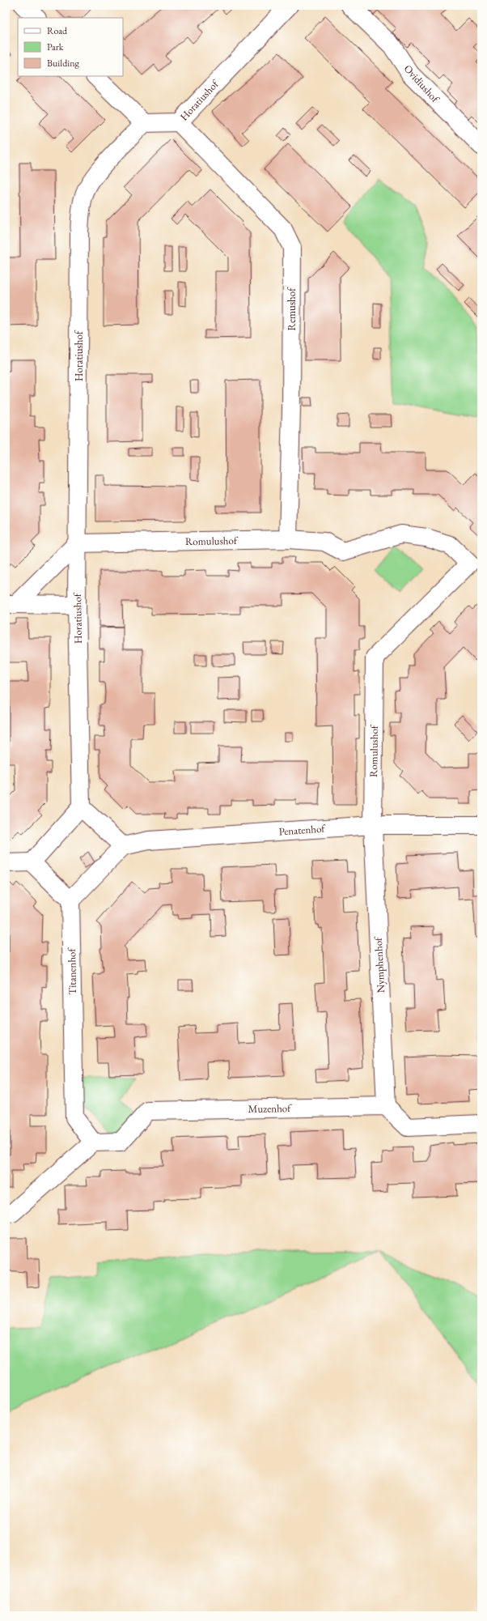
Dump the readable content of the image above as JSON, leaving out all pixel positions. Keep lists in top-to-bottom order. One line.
{"streets":{"street":["Ovidiushof","Horatiushof","Remushof","Romulushof","Penatenhof","Nymphenhof","Titanenhof","Muzenhof"]},"crossings":[["Horatiushof","Remushof"],["Horatiushof","Romulushof"],["Remushof","Romulushof"],["Romulushof","Penatenhof"],["Romulushof","Nymphenhof"],["Penatenhof","Nymphenhof"],["Nymphenhof","Muzenhof"],["Titanenhof","Muzenhof"]],"legend":["Road","Park","Building"]}
